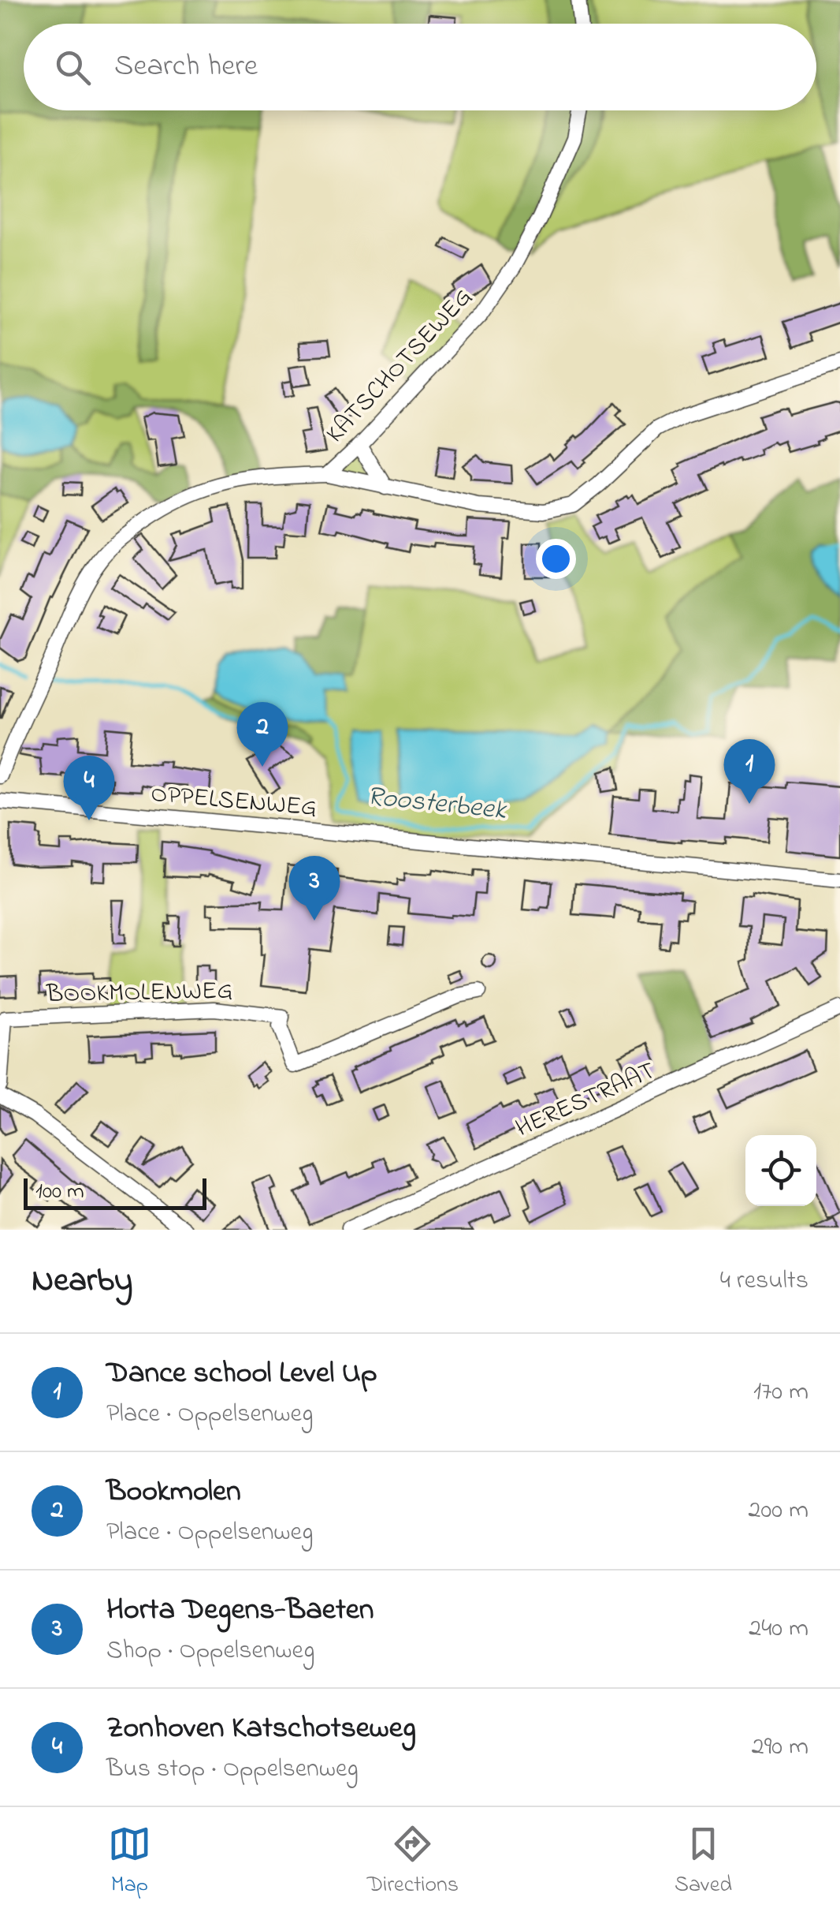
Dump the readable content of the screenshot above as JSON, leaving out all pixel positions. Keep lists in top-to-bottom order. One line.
{"streets":{"street":["KATSCHOTSEWEG","OPPELSENWEG","BOOKMOLENWEG","HERESTRAAT"]},"water":["Roosterbeek"],"scale_bar":"100 m","page":{"search":"Search here","pins":["2","1","4","3"],"scale":"100 m","heading":["Nearby","4 results"],"list":[{"mark":"1","name":"Dance school Level Up","note":"Place · Oppelsenweg","value":"170 m"},{"mark":"2","name":"Bookmolen","note":"Place · Oppelsenweg","value":"200 m"},{"mark":"3","name":"Horta Degens-Baeten","note":"Shop · Oppelsenweg","value":"240 m"},{"mark":"4","name":"Zonhoven Katschotseweg","note":"Bus stop · Oppelsenweg","value":"290 m"}],"nav":["Map","Directions","Saved"]}}
